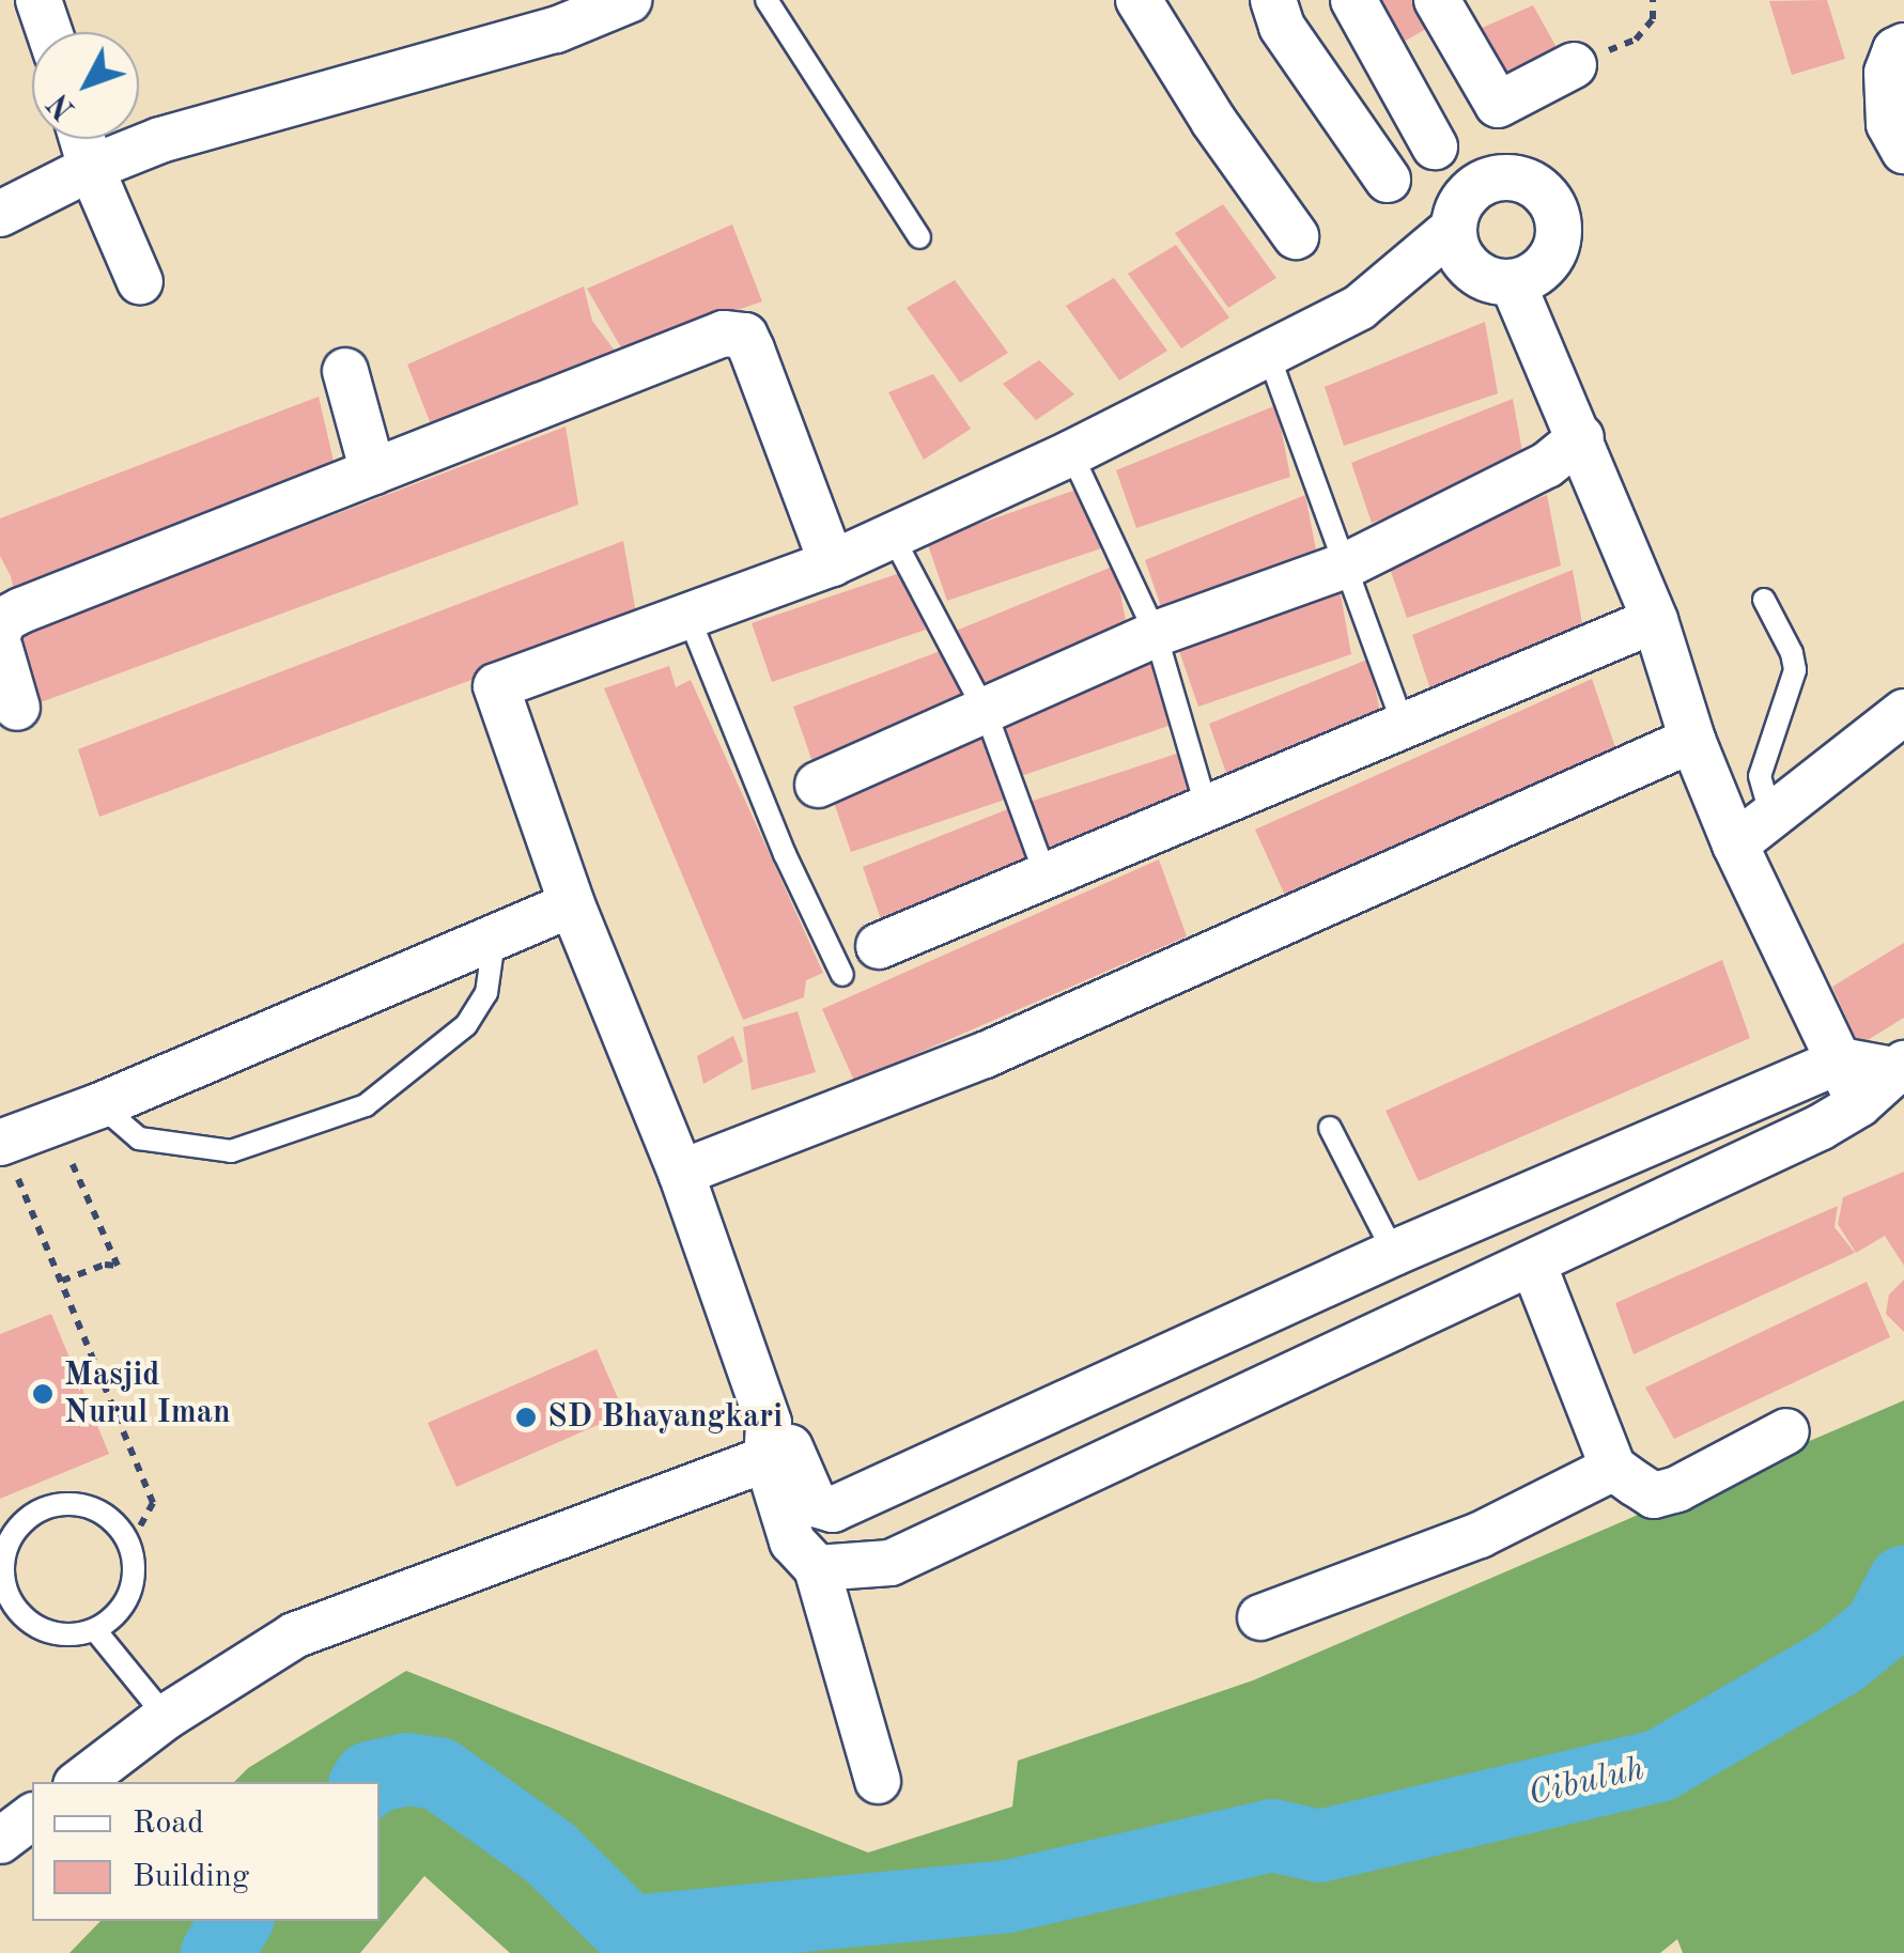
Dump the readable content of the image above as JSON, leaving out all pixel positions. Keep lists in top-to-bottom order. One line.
{"water":["Cibuluh"],"places":["Masjid Nurul Iman","SD Bhayangkari"],"legend":["Road","Building"],"north":"bottom left"}
